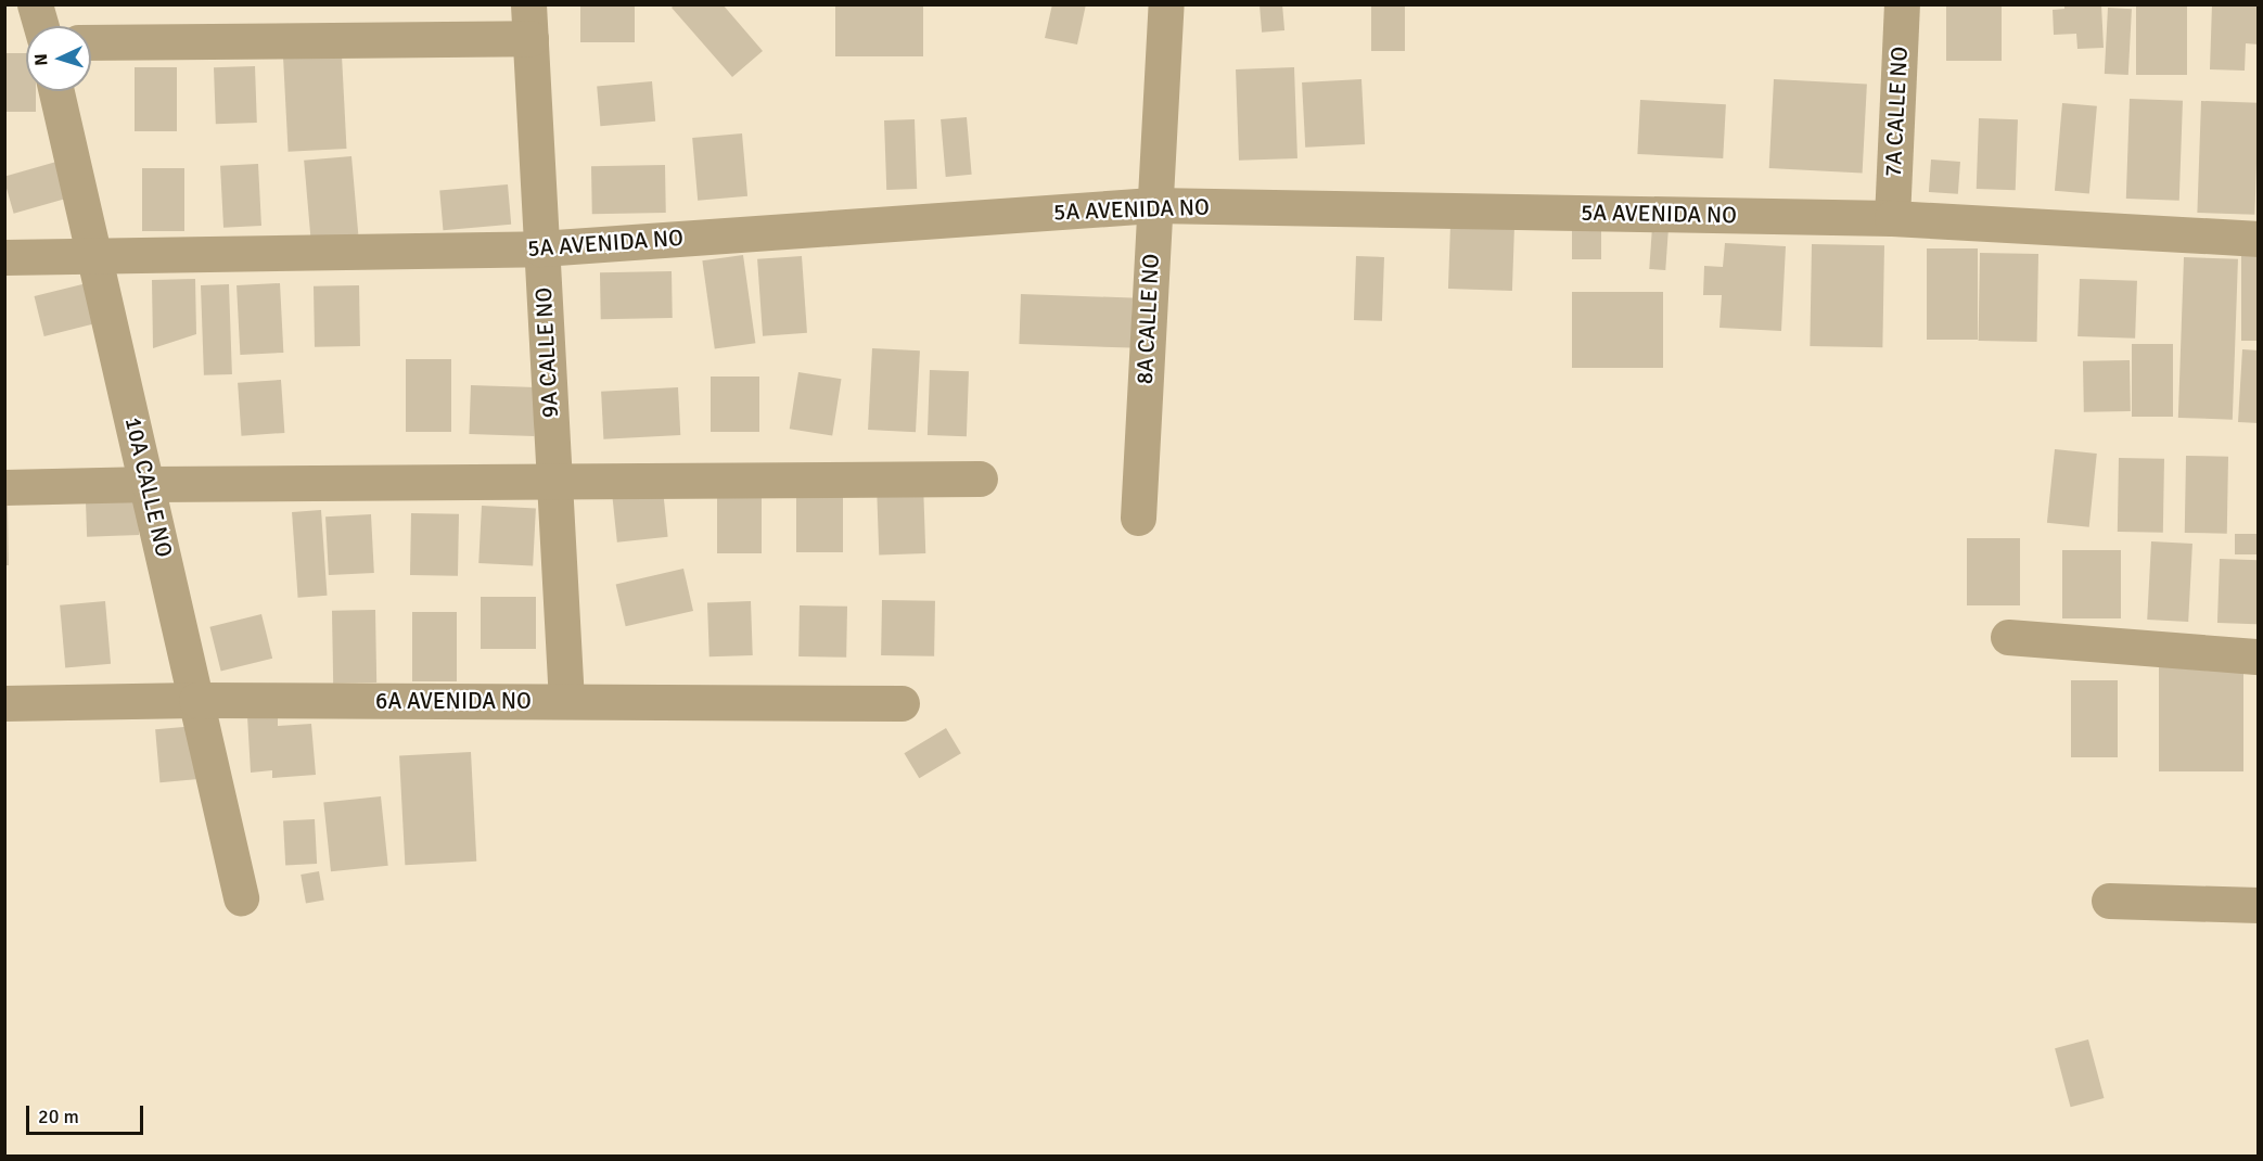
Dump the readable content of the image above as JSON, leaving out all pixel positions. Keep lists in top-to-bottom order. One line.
{"streets":{"street":["7A CALLE NO","5A AVENIDA NO","8A CALLE NO","9A CALLE NO","10A CALLE NO","6A AVENIDA NO"]},"crossings":[["7A CALLE NO","5A AVENIDA NO"],["5A AVENIDA NO","8A CALLE NO"],["5A AVENIDA NO","9A CALLE NO"],["5A AVENIDA NO","10A CALLE NO"],["9A CALLE NO","6A AVENIDA NO"],["10A CALLE NO","6A AVENIDA NO"]],"scale_bar":"20 m","north":"left"}
